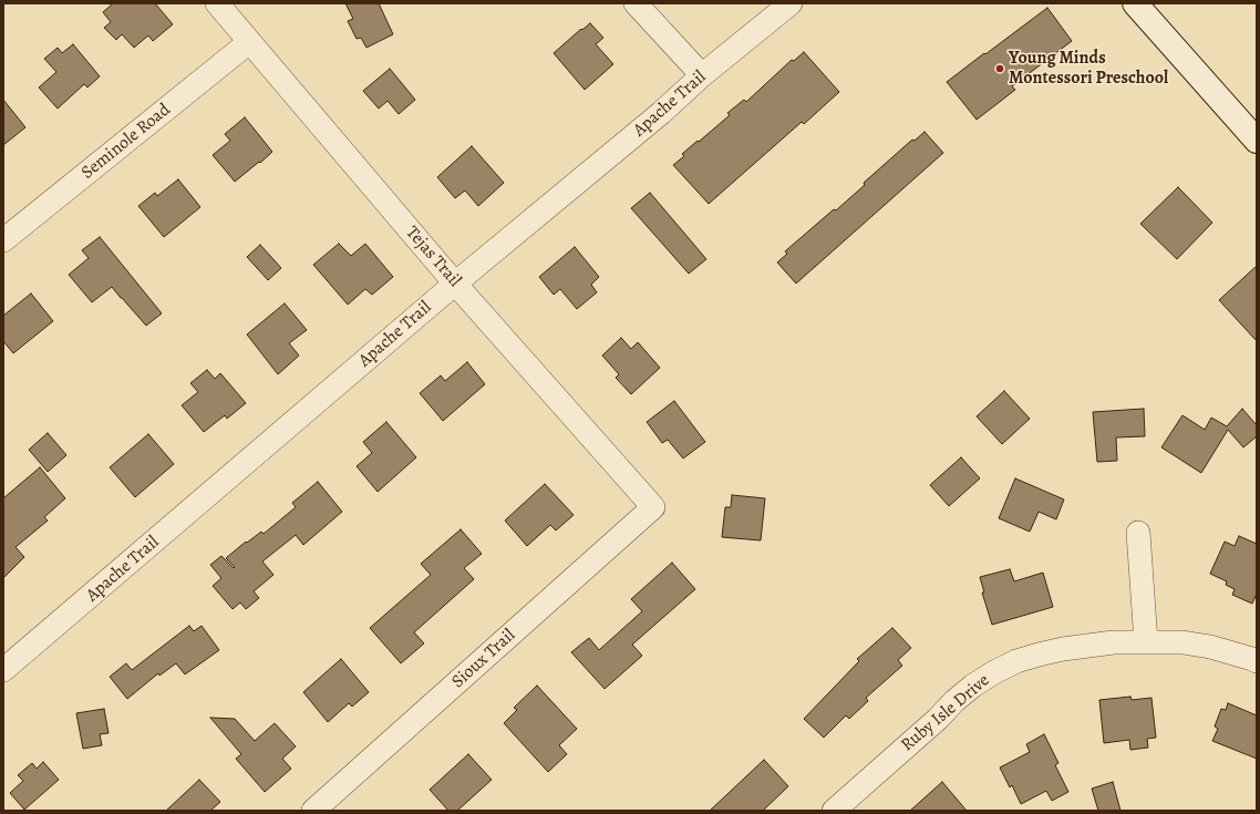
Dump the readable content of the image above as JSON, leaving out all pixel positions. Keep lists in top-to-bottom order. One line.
{"streets":{"street":["Apache Trail","Seminole Road","Tejas Trail","Sioux Trail","Ruby Isle Drive"]},"crossings":[["Apache Trail","Tejas Trail"],["Seminole Road","Tejas Trail"],["Tejas Trail","Sioux Trail"]],"places":["Young Minds Montessori Preschool"]}
